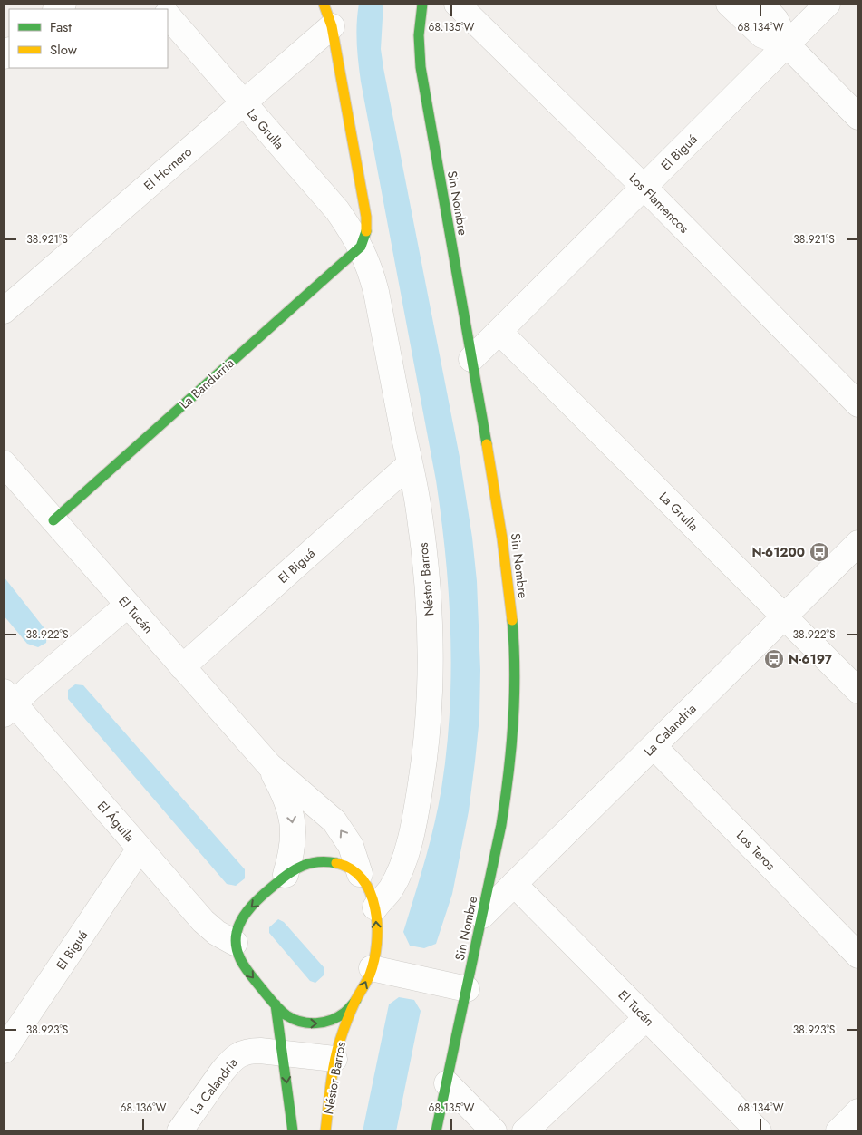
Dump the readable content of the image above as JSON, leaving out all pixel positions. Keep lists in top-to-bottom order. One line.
{"streets":{"street":["La Grulla","El Biguá","El Hornero","Sin Nombre","Los Flamencos","La Bandurria","Néstor Barros","El Tucán","La Calandria","El Águila","Los Teros"]},"crossings":[["La Grulla","El Biguá"],["La Grulla","El Hornero"],["La Grulla","La Bandurria"],["La Grulla","Néstor Barros"],["La Grulla","La Calandria"],["El Biguá","Sin Nombre"],["El Biguá","Los Flamencos"],["El Biguá","Néstor Barros"],["El Biguá","El Tucán"],["El Biguá","El Águila"],["Sin Nombre","La Calandria"],["La Bandurria","Néstor Barros"],["La Bandurria","El Tucán"],["Néstor Barros","El Tucán"],["Néstor Barros","La Calandria"],["Néstor Barros","El Águila"],["El Tucán","La Calandria"],["El Tucán","El Águila"],["La Calandria","Los Teros"]],"places":{"bus stop":["N-61200","N-6197"]},"legend":["Fast","Slow"],"coordinates":["68.135°W","68.134°W","38.921°S","38.922°S","38.923°S","68.136°W"]}
